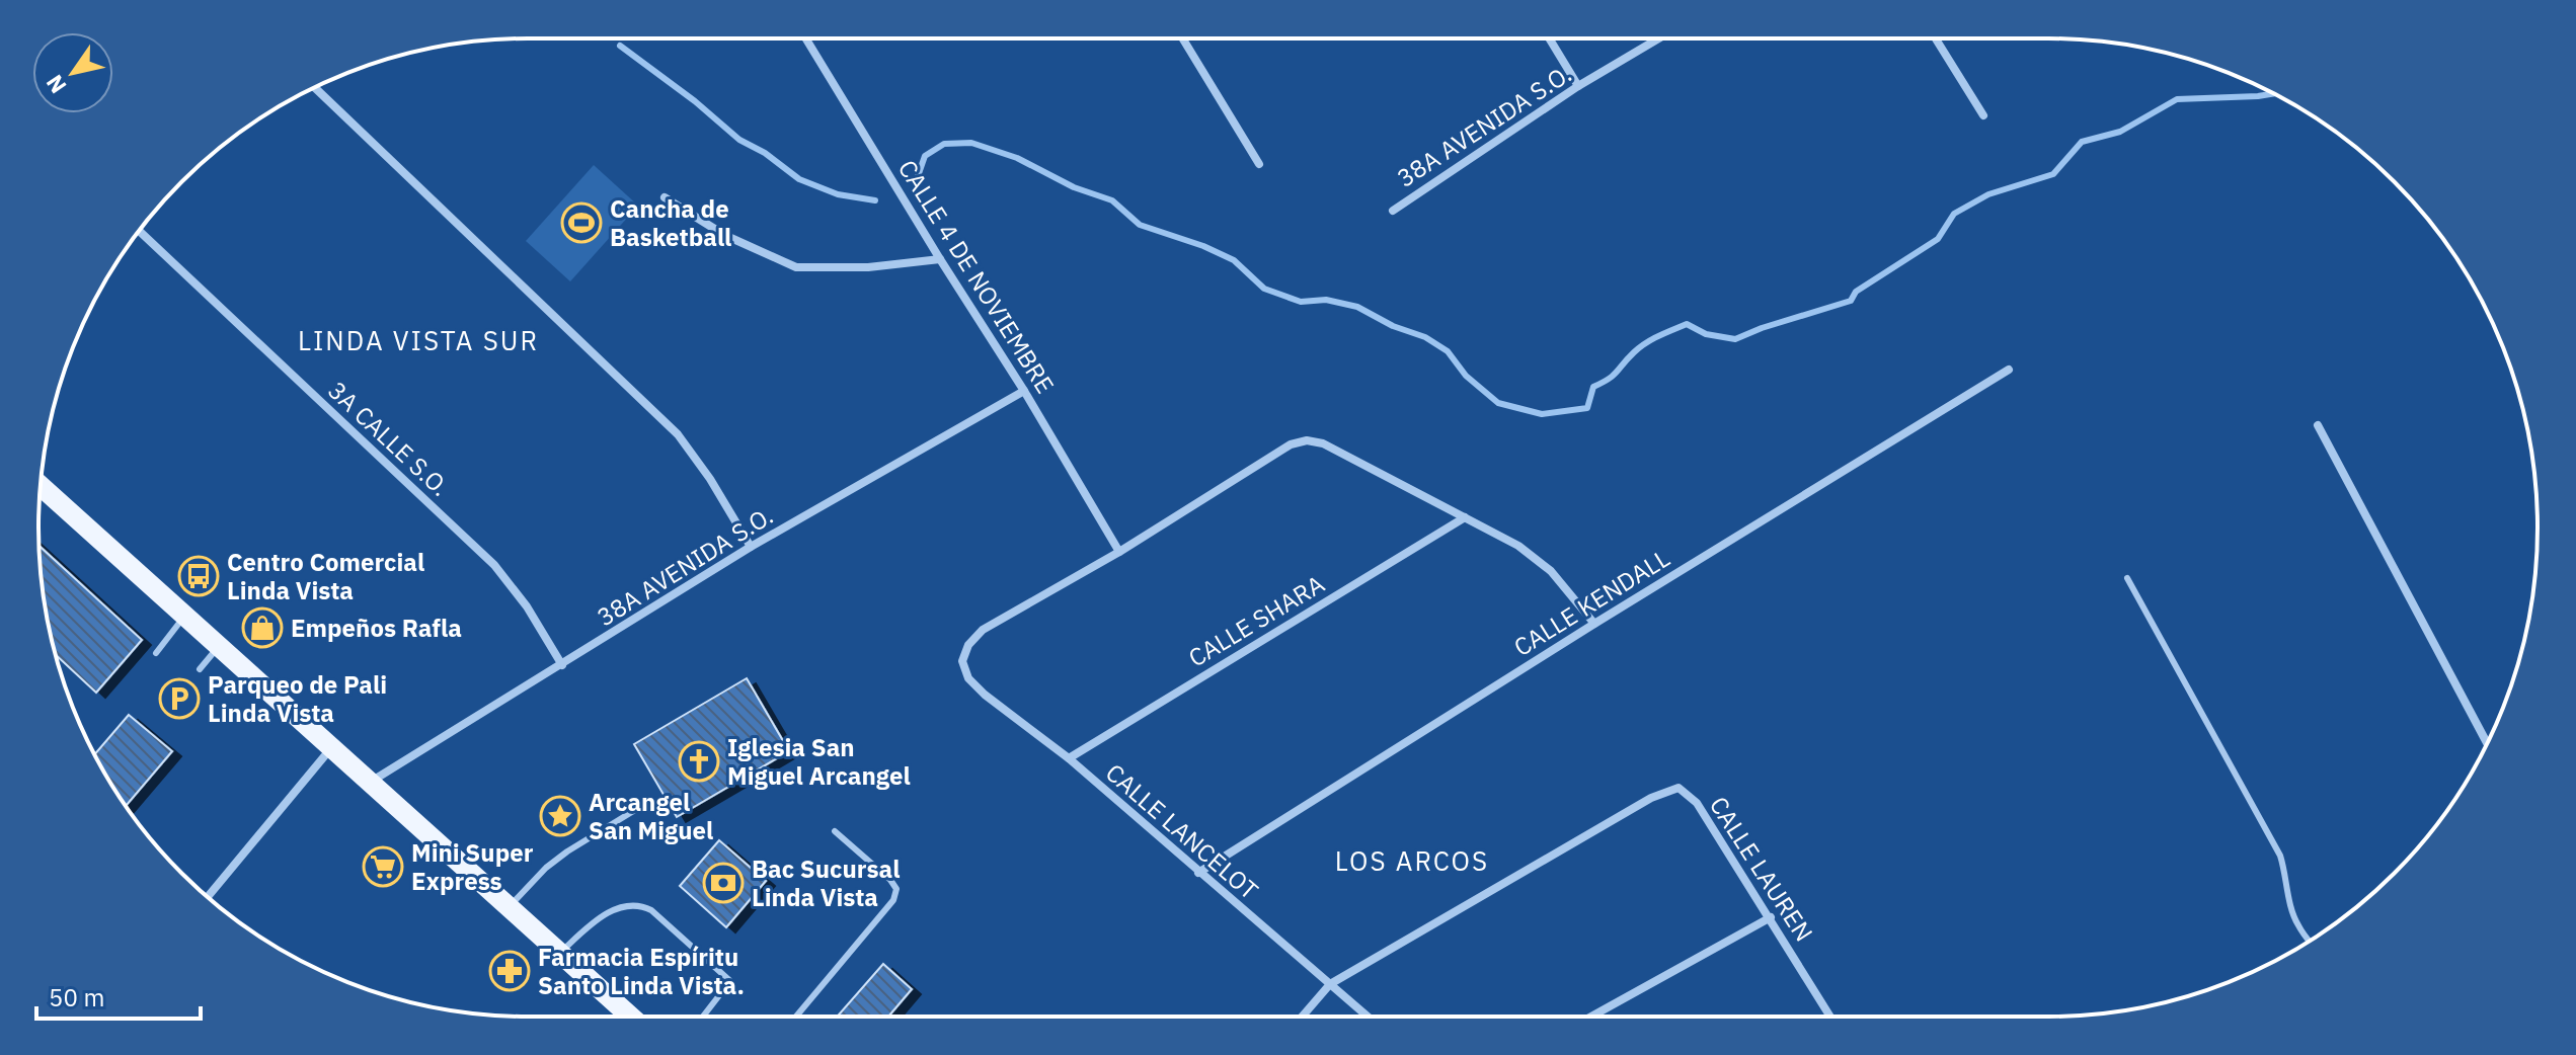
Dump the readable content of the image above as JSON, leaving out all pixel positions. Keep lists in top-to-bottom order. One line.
{"streets":{"street":["38A AVENIDA S.O.","CALLE 4 DE NOVIEMBRE","3A CALLE S.O.","CALLE KENDALL","CALLE SHARA","CALLE LANCELOT","CALLE LAUREN"]},"crossings":[["38A AVENIDA S.O.","CALLE 4 DE NOVIEMBRE"],["38A AVENIDA S.O.","3A CALLE S.O."],["CALLE 4 DE NOVIEMBRE","CALLE LANCELOT"],["CALLE KENDALL","CALLE LANCELOT"],["CALLE SHARA","CALLE LANCELOT"],["CALLE LANCELOT","CALLE LAUREN"]],"districts":["LINDA VISTA SUR","LOS ARCOS"],"places":{"sports":["Cancha de Basketball"],"bus stop":["Centro Comercial Linda Vista"],"shop":["Empeños Rafla"],"parking":["Parqueo de Pali Linda Vista"],"church":["Iglesia San Miguel Arcangel"],"place":["Arcangel San Miguel"],"supermarket":["Mini Super Express"],"bank":["Bac Sucursal Linda Vista"],"pharmacy":["Farmacia Espíritu Santo Linda Vista."]},"scale_bar":"50 m","north":"bottom left"}
